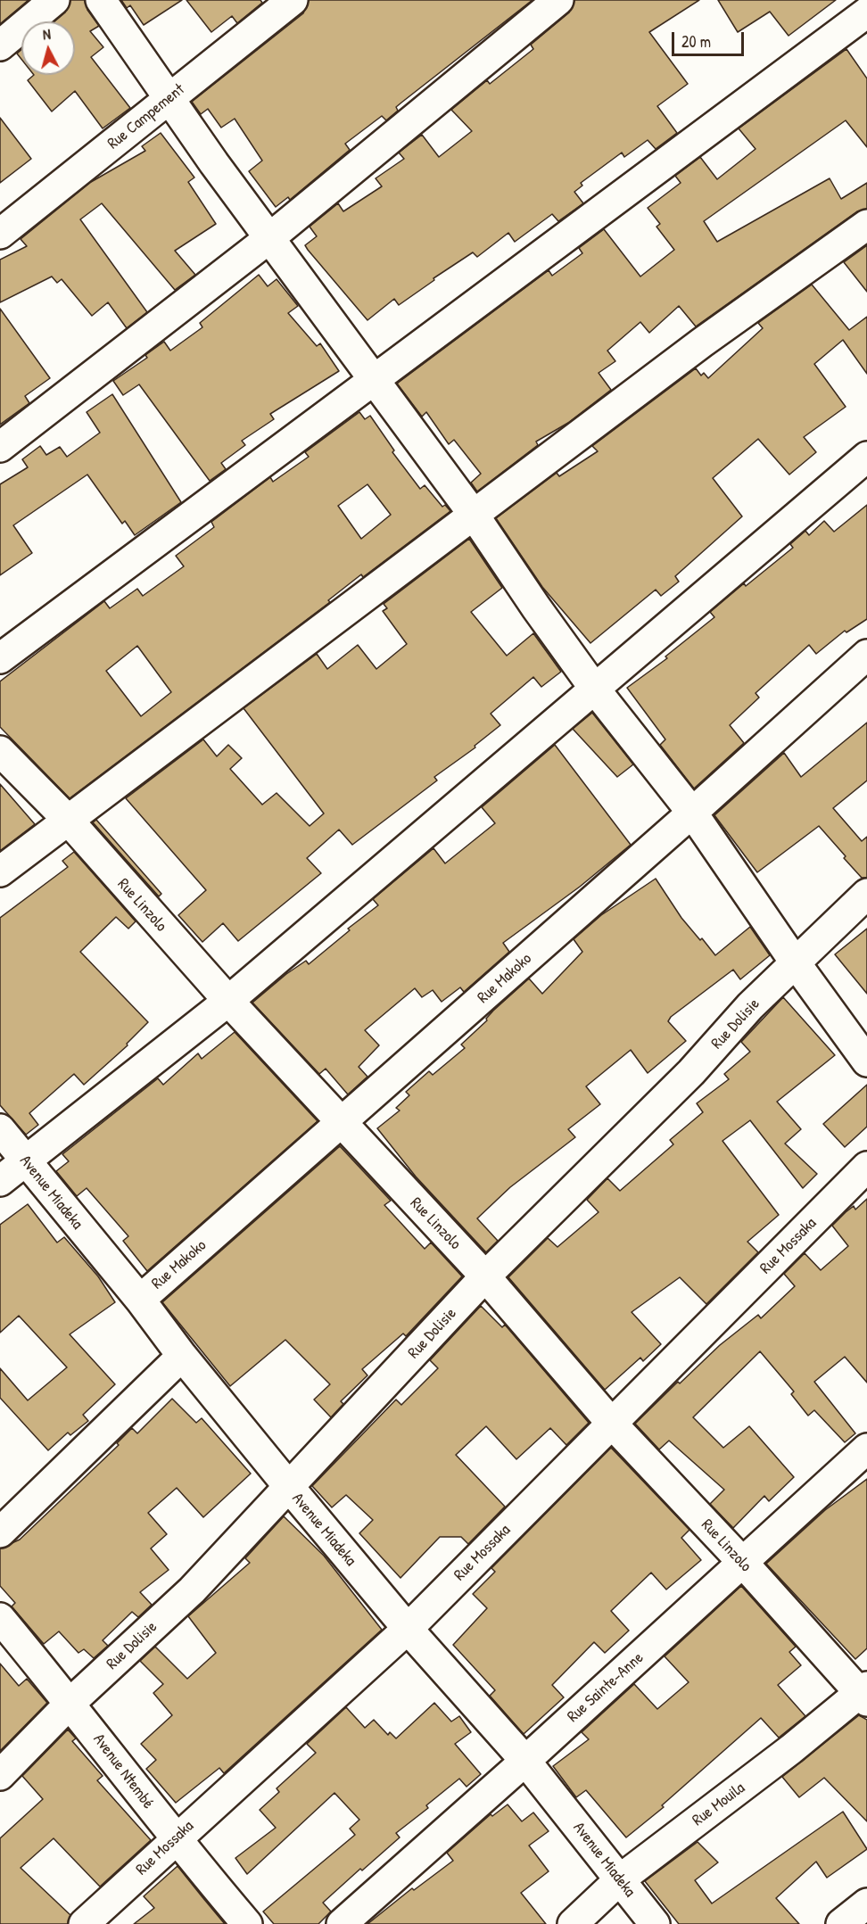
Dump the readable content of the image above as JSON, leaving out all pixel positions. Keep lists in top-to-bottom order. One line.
{"streets":{"street":["Rue Campement","Rue Linzolo","Rue Makoko","Rue Dolisie","Avenue Miadeka","Rue Mossaka","Rue Sainte-Anne","Avenue Ntembé","Rue Mouila"]},"crossings":[["Rue Linzolo","Rue Makoko"],["Rue Linzolo","Rue Dolisie"],["Rue Linzolo","Rue Mossaka"],["Rue Linzolo","Rue Sainte-Anne"],["Rue Linzolo","Rue Mouila"],["Rue Makoko","Avenue Miadeka"],["Rue Dolisie","Avenue Miadeka"],["Rue Dolisie","Avenue Ntembé"],["Avenue Miadeka","Rue Mossaka"],["Avenue Miadeka","Rue Sainte-Anne"],["Avenue Miadeka","Rue Mouila"],["Rue Mossaka","Avenue Ntembé"]],"scale_bar":"20 m","north":"top"}
